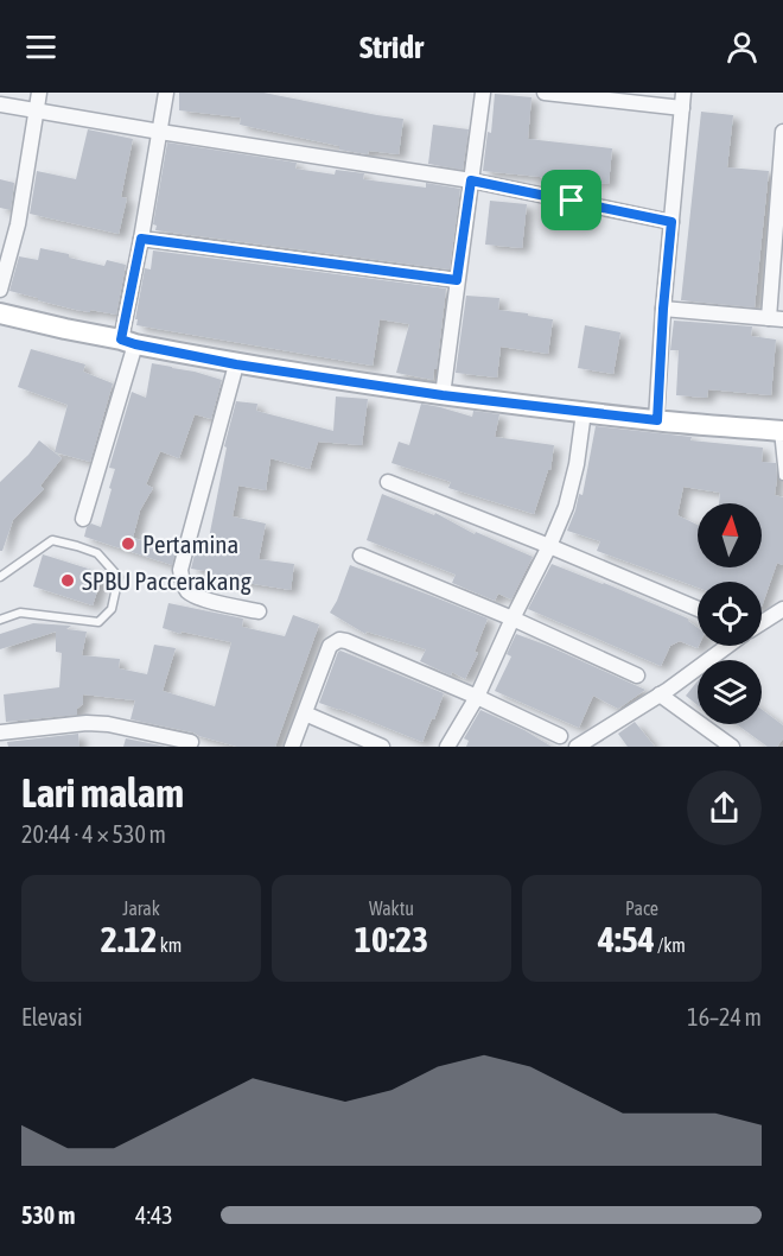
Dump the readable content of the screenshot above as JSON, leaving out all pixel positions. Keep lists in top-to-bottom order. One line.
{"places":["Pertamina","SPBU Paccerakang"],"north":"top","page":{"header":"Stridr","heading":["Lari malam","20:44 · 4 × 530 m"],"stats":[["Jarak","2.12 km"],["Waktu","10:23"],["Pace","4:54 /km"]],"chart":["Elevasi","16–24 m"],"list":[{"name":"530 m","note":"4:43"}]}}
